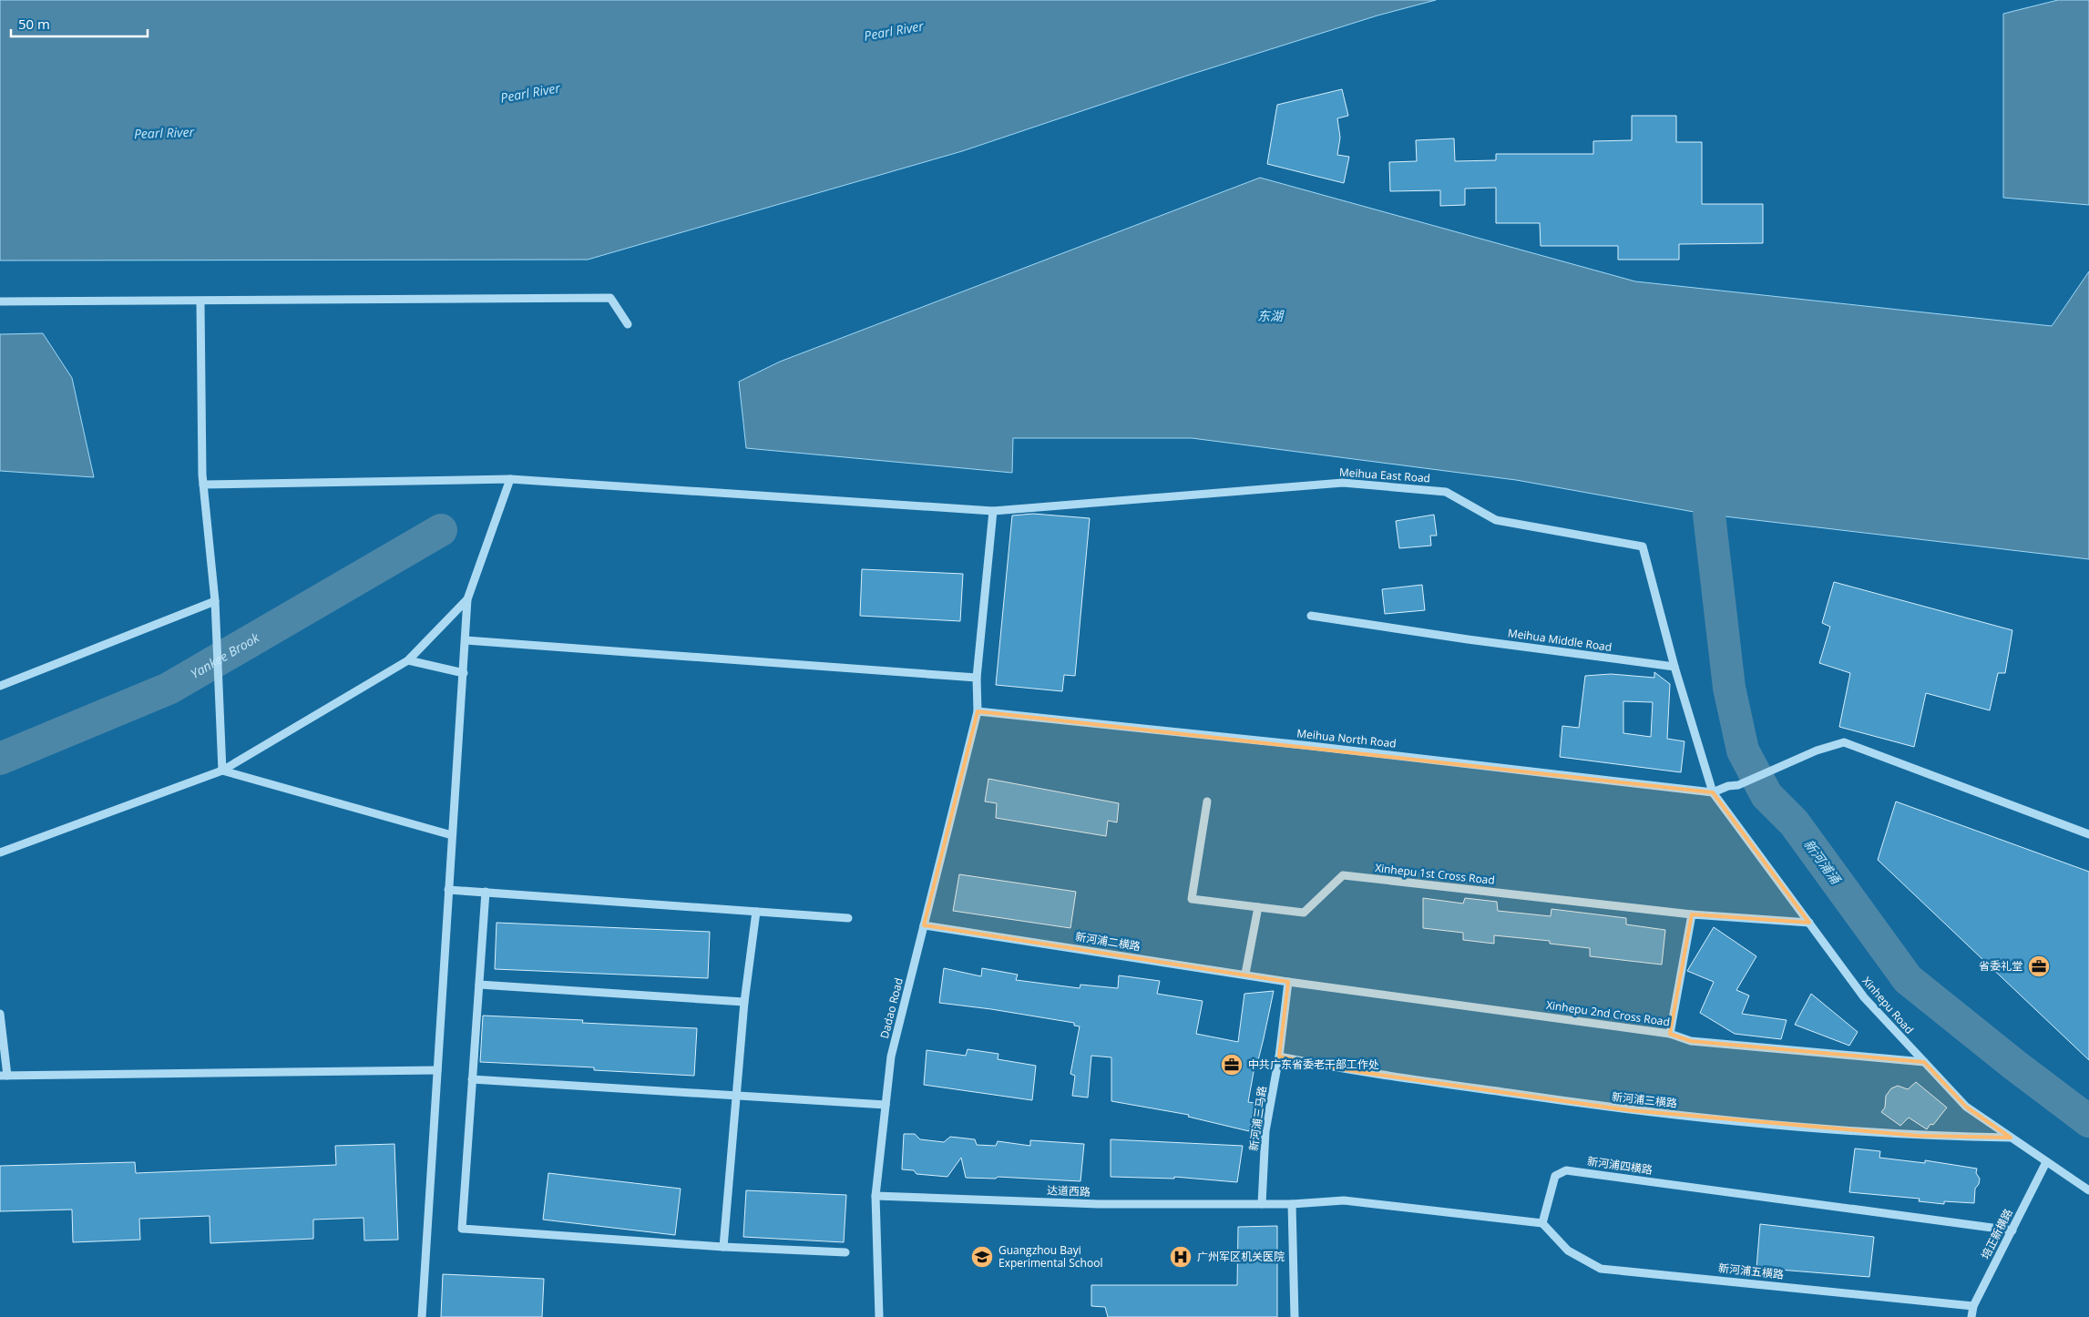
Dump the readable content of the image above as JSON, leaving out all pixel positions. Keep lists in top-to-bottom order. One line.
{"streets":{"street":["Meihua East Road","Meihua Middle Road","Meihua North Road","Xinhepu 1st Cross Road","新河浦二横路","Xinhepu Road","Dadao Road","Xinhepu 2nd Cross Road","新河浦三横路","新河浦三马路","新河浦四横路","达道西路","培正新横路","新河浦五横路"]},"crossings":[["Meihua East Road","Meihua Middle Road"],["Meihua East Road","Dadao Road"],["Meihua North Road","Xinhepu Road"],["Meihua North Road","Dadao Road"],["新河浦二横路","Dadao Road"],["新河浦二横路","Xinhepu 2nd Cross Road"],["新河浦二横路","新河浦三马路"],["Xinhepu Road","Xinhepu 2nd Cross Road"],["Xinhepu Road","新河浦三横路"],["Xinhepu Road","培正新横路"],["Dadao Road","达道西路"],["Xinhepu 2nd Cross Road","新河浦三马路"],["新河浦三横路","新河浦三马路"],["新河浦三马路","达道西路"],["新河浦四横路","培正新横路"],["新河浦四横路","新河浦五横路"],["培正新横路","新河浦五横路"]],"water":["Pearl River","东湖","Yankee Brook","新河浦涌"],"places":{"office":["省委礼堂","中共广东省委老干部工作处"],"school or university":["Guangzhou Bayi Experimental School"],"hospital":["广州军区机关医院"]},"scale_bar":"50 m"}
